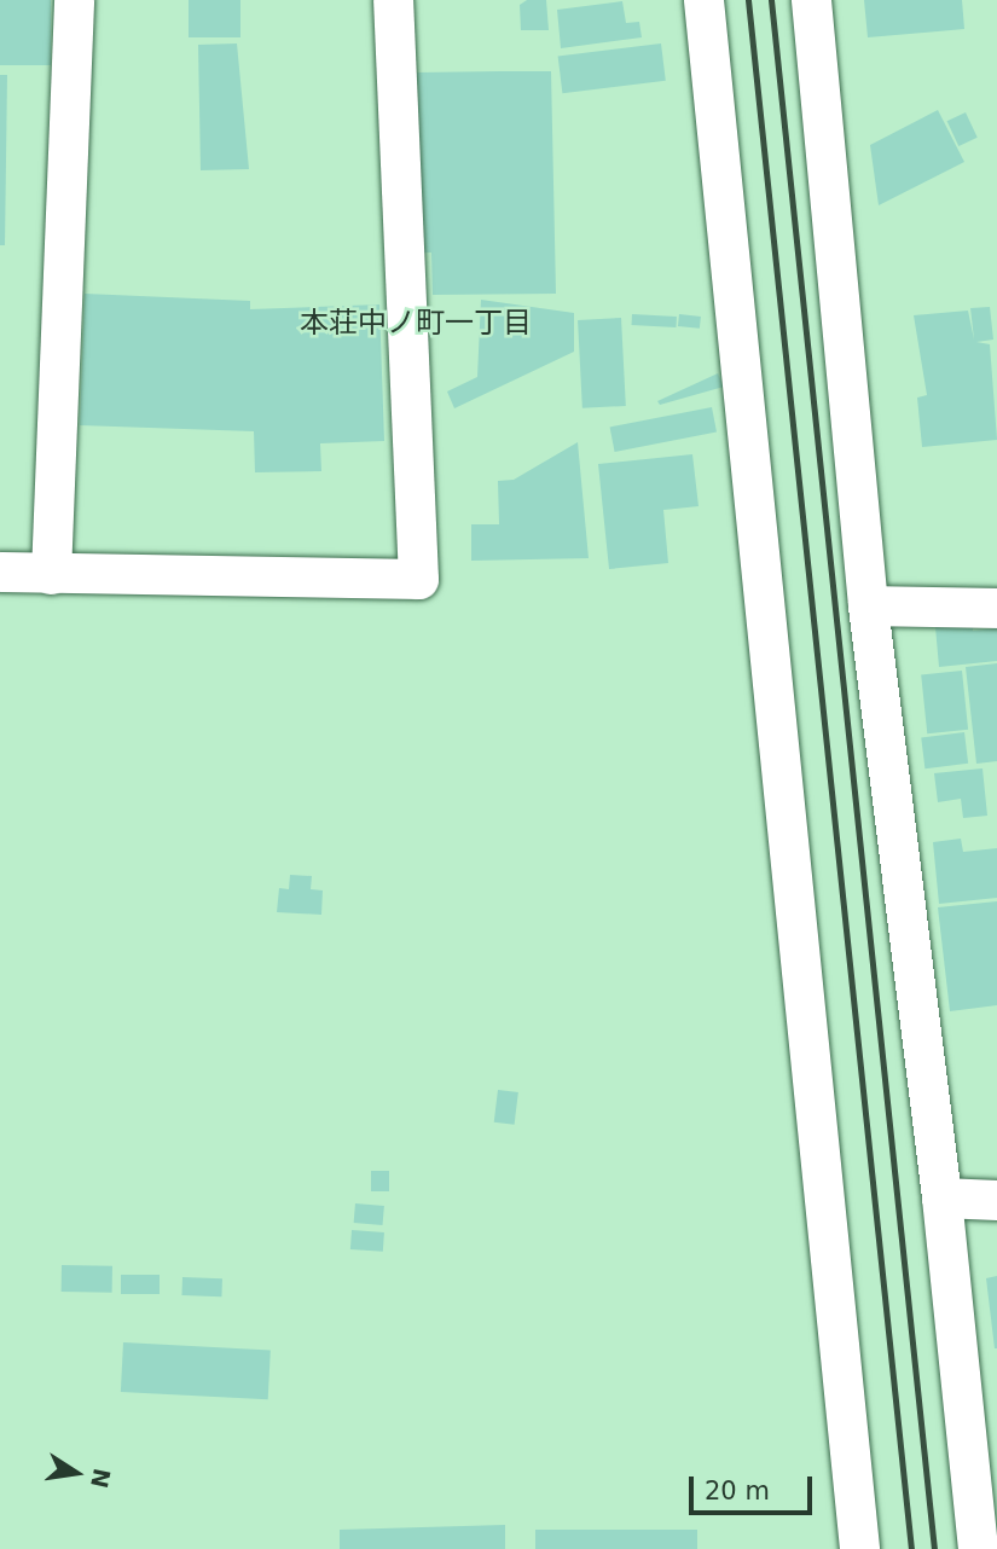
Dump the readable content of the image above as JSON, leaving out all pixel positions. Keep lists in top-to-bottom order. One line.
{"districts":["本荘中ノ町一丁目"],"scale_bar":"20 m","north":"right"}
